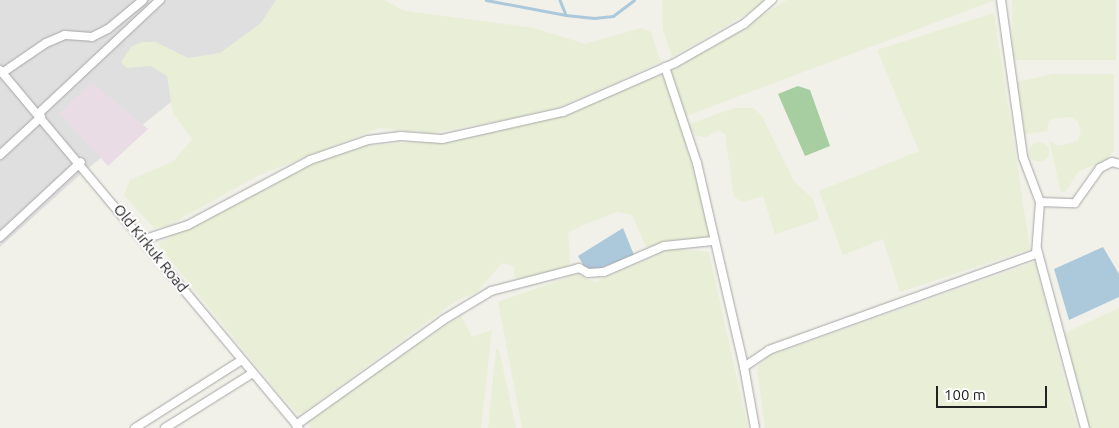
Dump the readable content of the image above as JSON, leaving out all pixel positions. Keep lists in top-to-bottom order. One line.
{"streets":{"street":["Old Kirkuk Road"]},"scale_bar":"100 m"}
